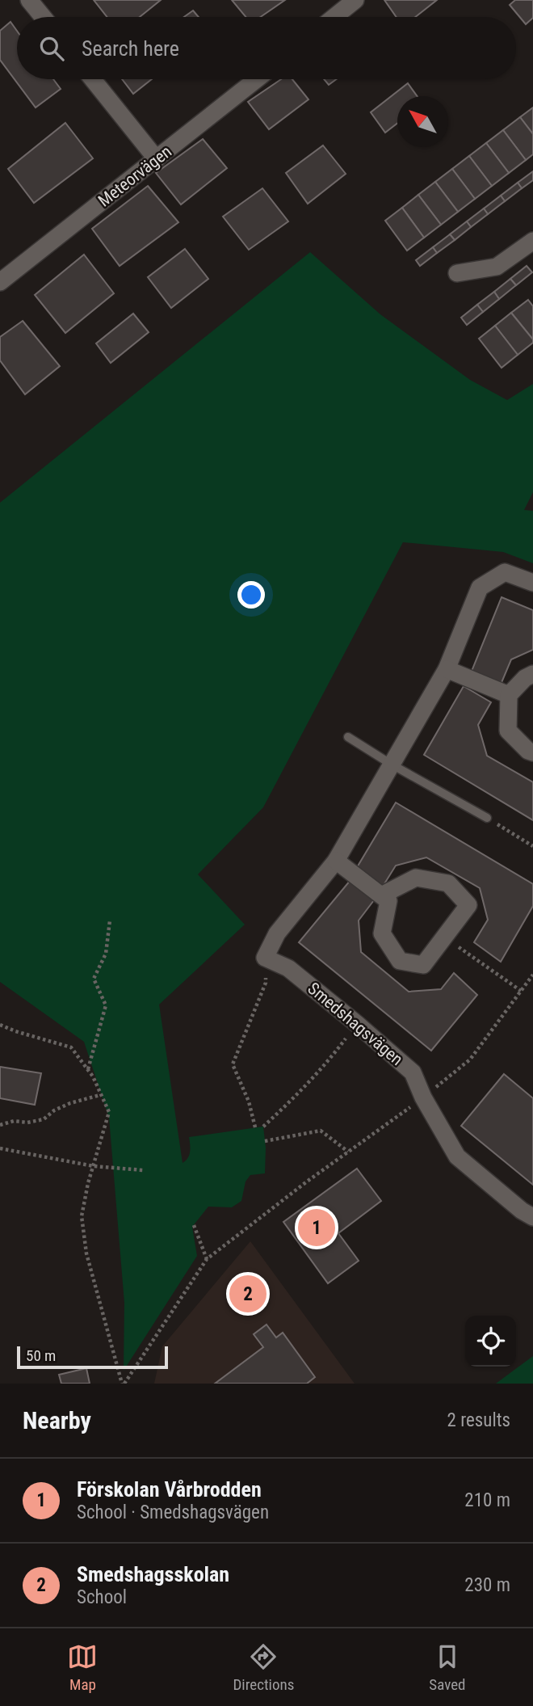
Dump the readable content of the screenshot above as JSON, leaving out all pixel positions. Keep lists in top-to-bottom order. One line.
{"streets":{"street":["Meteorvägen","Smedshagsvägen"]},"scale_bar":"50 m","north":"top left","page":{"search":"Search here","pins":["1","2"],"scale":"50 m","heading":["Nearby","2 results"],"list":[{"mark":"1","name":"Förskolan Vårbrodden","note":"School · Smedshagsvägen","value":"210 m"},{"mark":"2","name":"Smedshagsskolan","note":"School","value":"230 m"}],"nav":["Map","Directions","Saved"]}}
